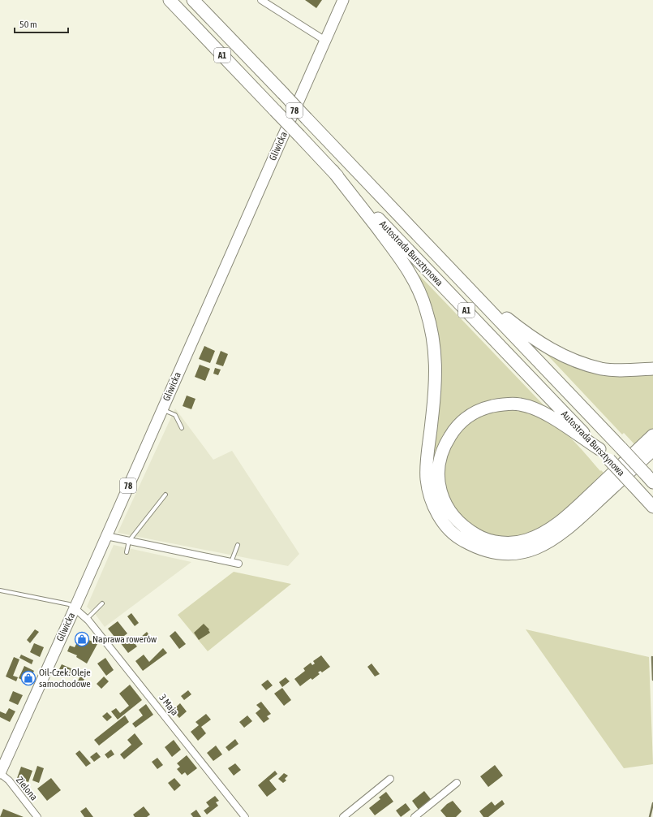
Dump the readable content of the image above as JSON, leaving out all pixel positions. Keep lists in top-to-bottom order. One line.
{"streets":{"highway":["A1","Autostrada Bursztynowa"],"main road":["78","Gliwicka"],"street":["3 Maja","Zielona"]},"crossings":[["Gliwicka","3 Maja"],["Gliwicka","Zielona"]],"places":{"shop":["Naprawa rowerów","Oil-Czek. Oleje samochodowe"]},"scale_bar":"50 m"}
